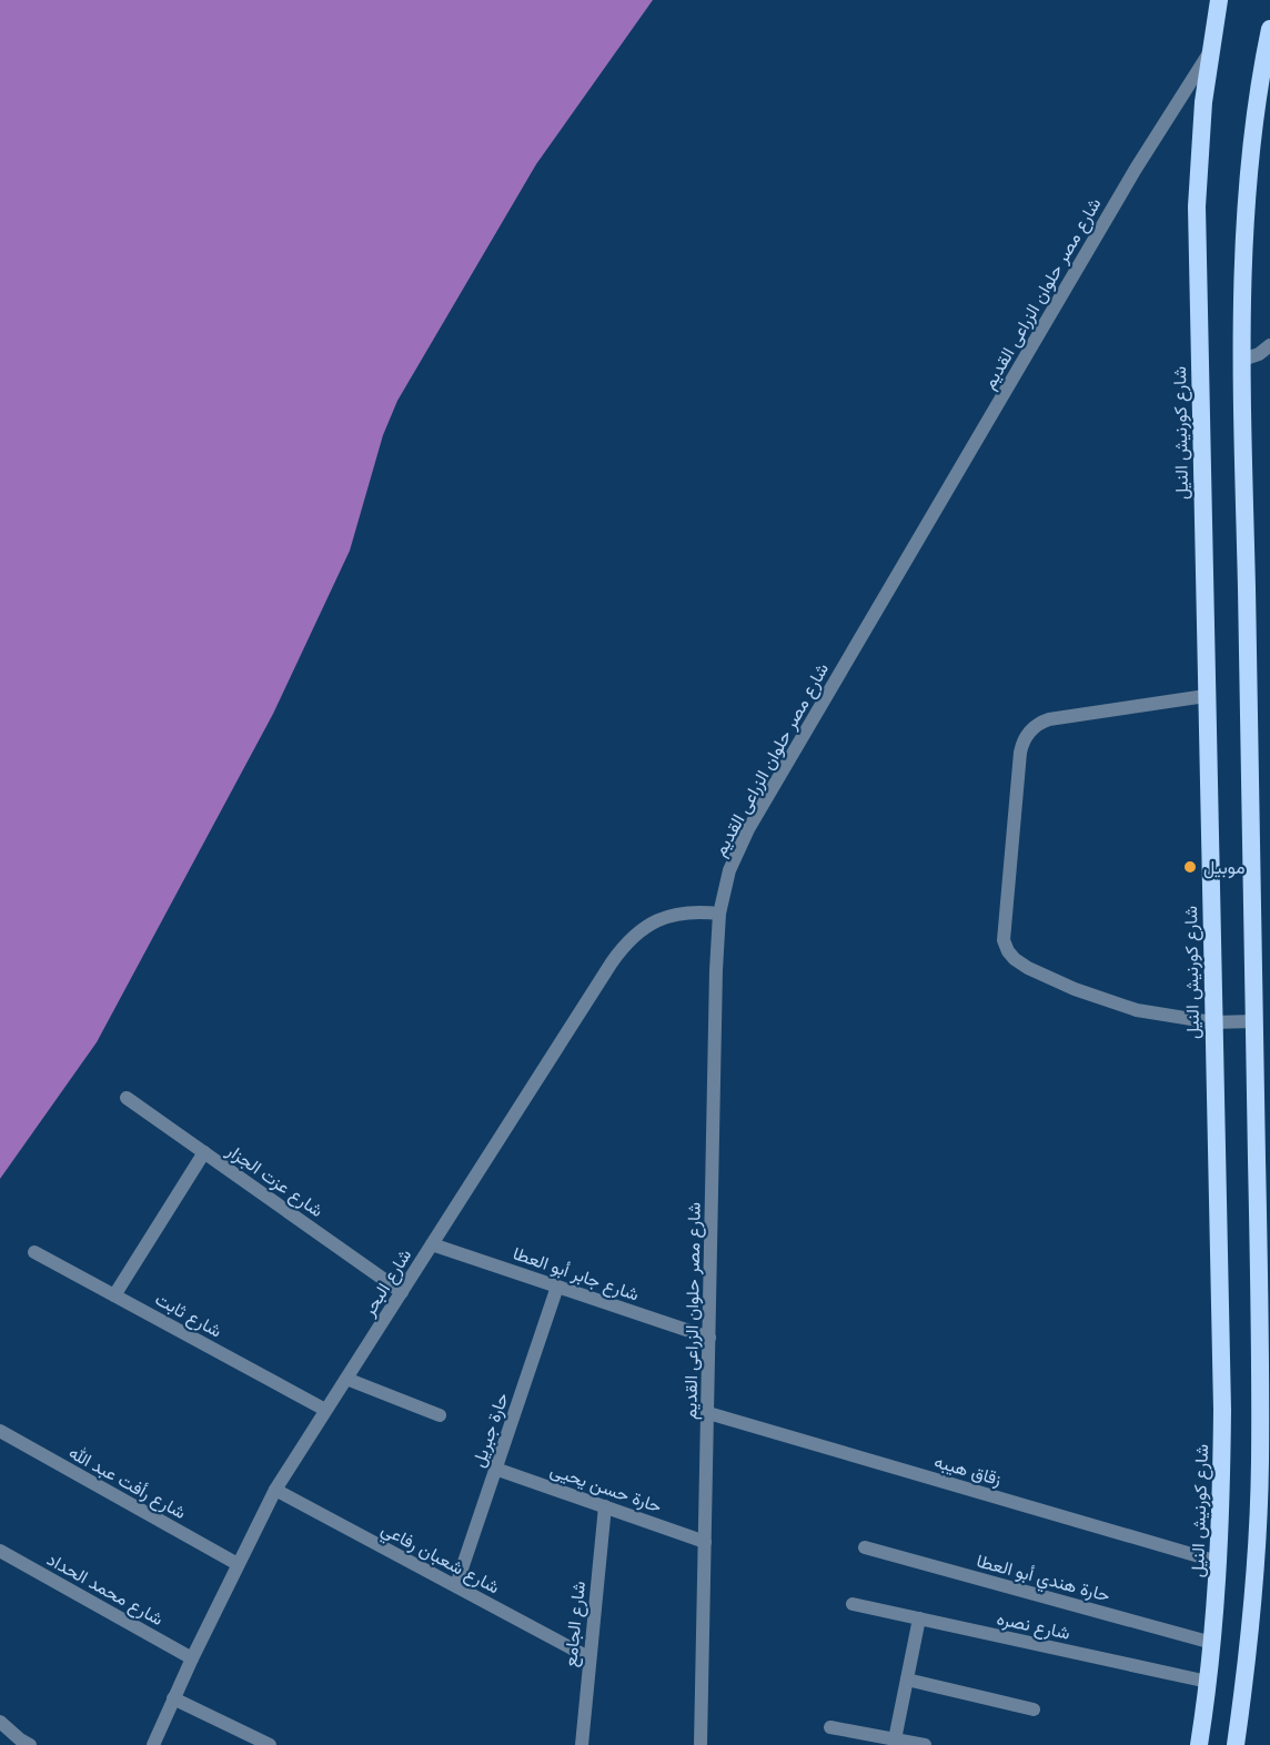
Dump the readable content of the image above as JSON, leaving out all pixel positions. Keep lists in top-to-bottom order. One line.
{"streets":{"highway":["شارع كورنيش النيل"],"street":["شارع مصر حلوان الزراعى القديم","شارع عزت الجزار","شارع جابر أبو العطا","شارع البحر","شارع ثابت","حارة جبريل","زقاق هيبه","شارع رأفت عبد الله","حارة حسن يحيى","شارع شعبان رفاعي","حارة هندي أبو العطا","شارع محمد الحداد","شارع الجامع","شارع نصره"]},"crossings":[["شارع مصر حلوان الزراعى القديم","شارع كورنيش النيل"],["شارع مصر حلوان الزراعى القديم","شارع جابر أبو العطا"],["شارع مصر حلوان الزراعى القديم","شارع البحر"],["شارع مصر حلوان الزراعى القديم","زقاق هيبه"],["شارع مصر حلوان الزراعى القديم","حارة حسن يحيى"],["شارع كورنيش النيل","زقاق هيبه"],["شارع كورنيش النيل","حارة هندي أبو العطا"],["شارع كورنيش النيل","شارع نصره"],["شارع عزت الجزار","شارع البحر"],["شارع جابر أبو العطا","شارع البحر"],["شارع جابر أبو العطا","حارة جبريل"],["شارع البحر","شارع ثابت"],["شارع البحر","شارع رأفت عبد الله"],["شارع البحر","شارع شعبان رفاعي"],["شارع البحر","شارع محمد الحداد"],["حارة جبريل","حارة حسن يحيى"],["حارة جبريل","شارع شعبان رفاعي"],["حارة حسن يحيى","شارع الجامع"],["شارع شعبان رفاعي","شارع الجامع"]],"places":["موبيل"]}
